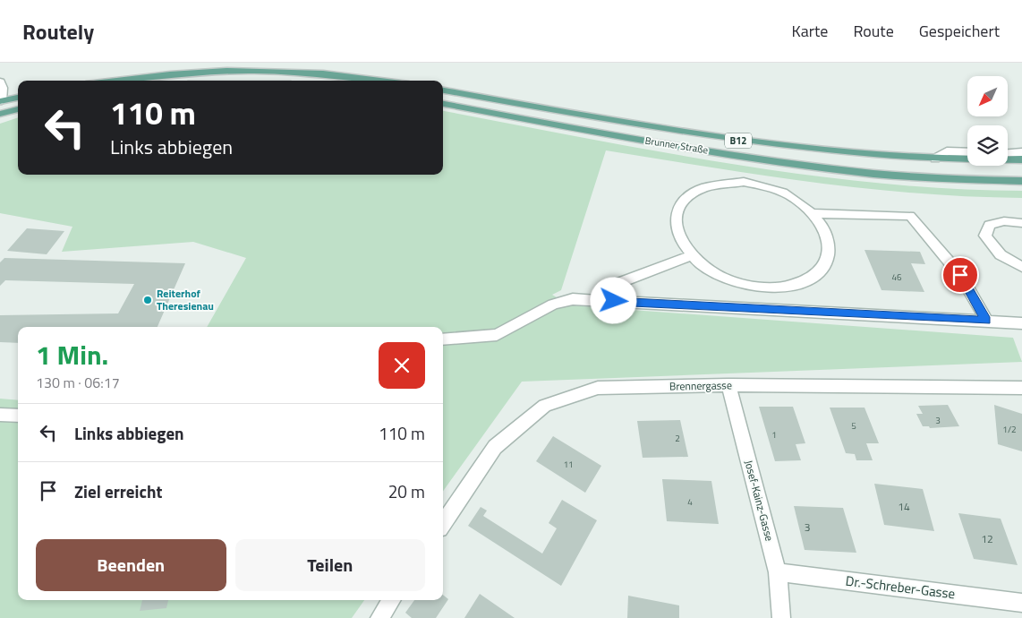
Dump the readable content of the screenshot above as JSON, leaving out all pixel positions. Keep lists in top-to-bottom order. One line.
{"streets":{"main road":["B12","Brunner Straße"],"street":["Brennergasse","Josef-Kainz-Gasse","Dr.-Schreber-Gasse"]},"crossings":[["Brennergasse","Josef-Kainz-Gasse"],["Josef-Kainz-Gasse","Dr.-Schreber-Gasse"]],"places":["Reiterhof Theresienau"],"house_numbers":["46","3","5","1/2","1","2","11","4","14","3","12"],"north":"bottom left","page":{"header":"Routely","nav":["Karte","Route","Gespeichert"],"turn":["110 m","Links abbiegen"],"heading":["1 Min.","130 m · 06:17"],"list":[{"name":"Links abbiegen","value":"110 m"},{"name":"Ziel erreicht","value":"20 m"}],"buttons":["Beenden","Teilen"]}}
